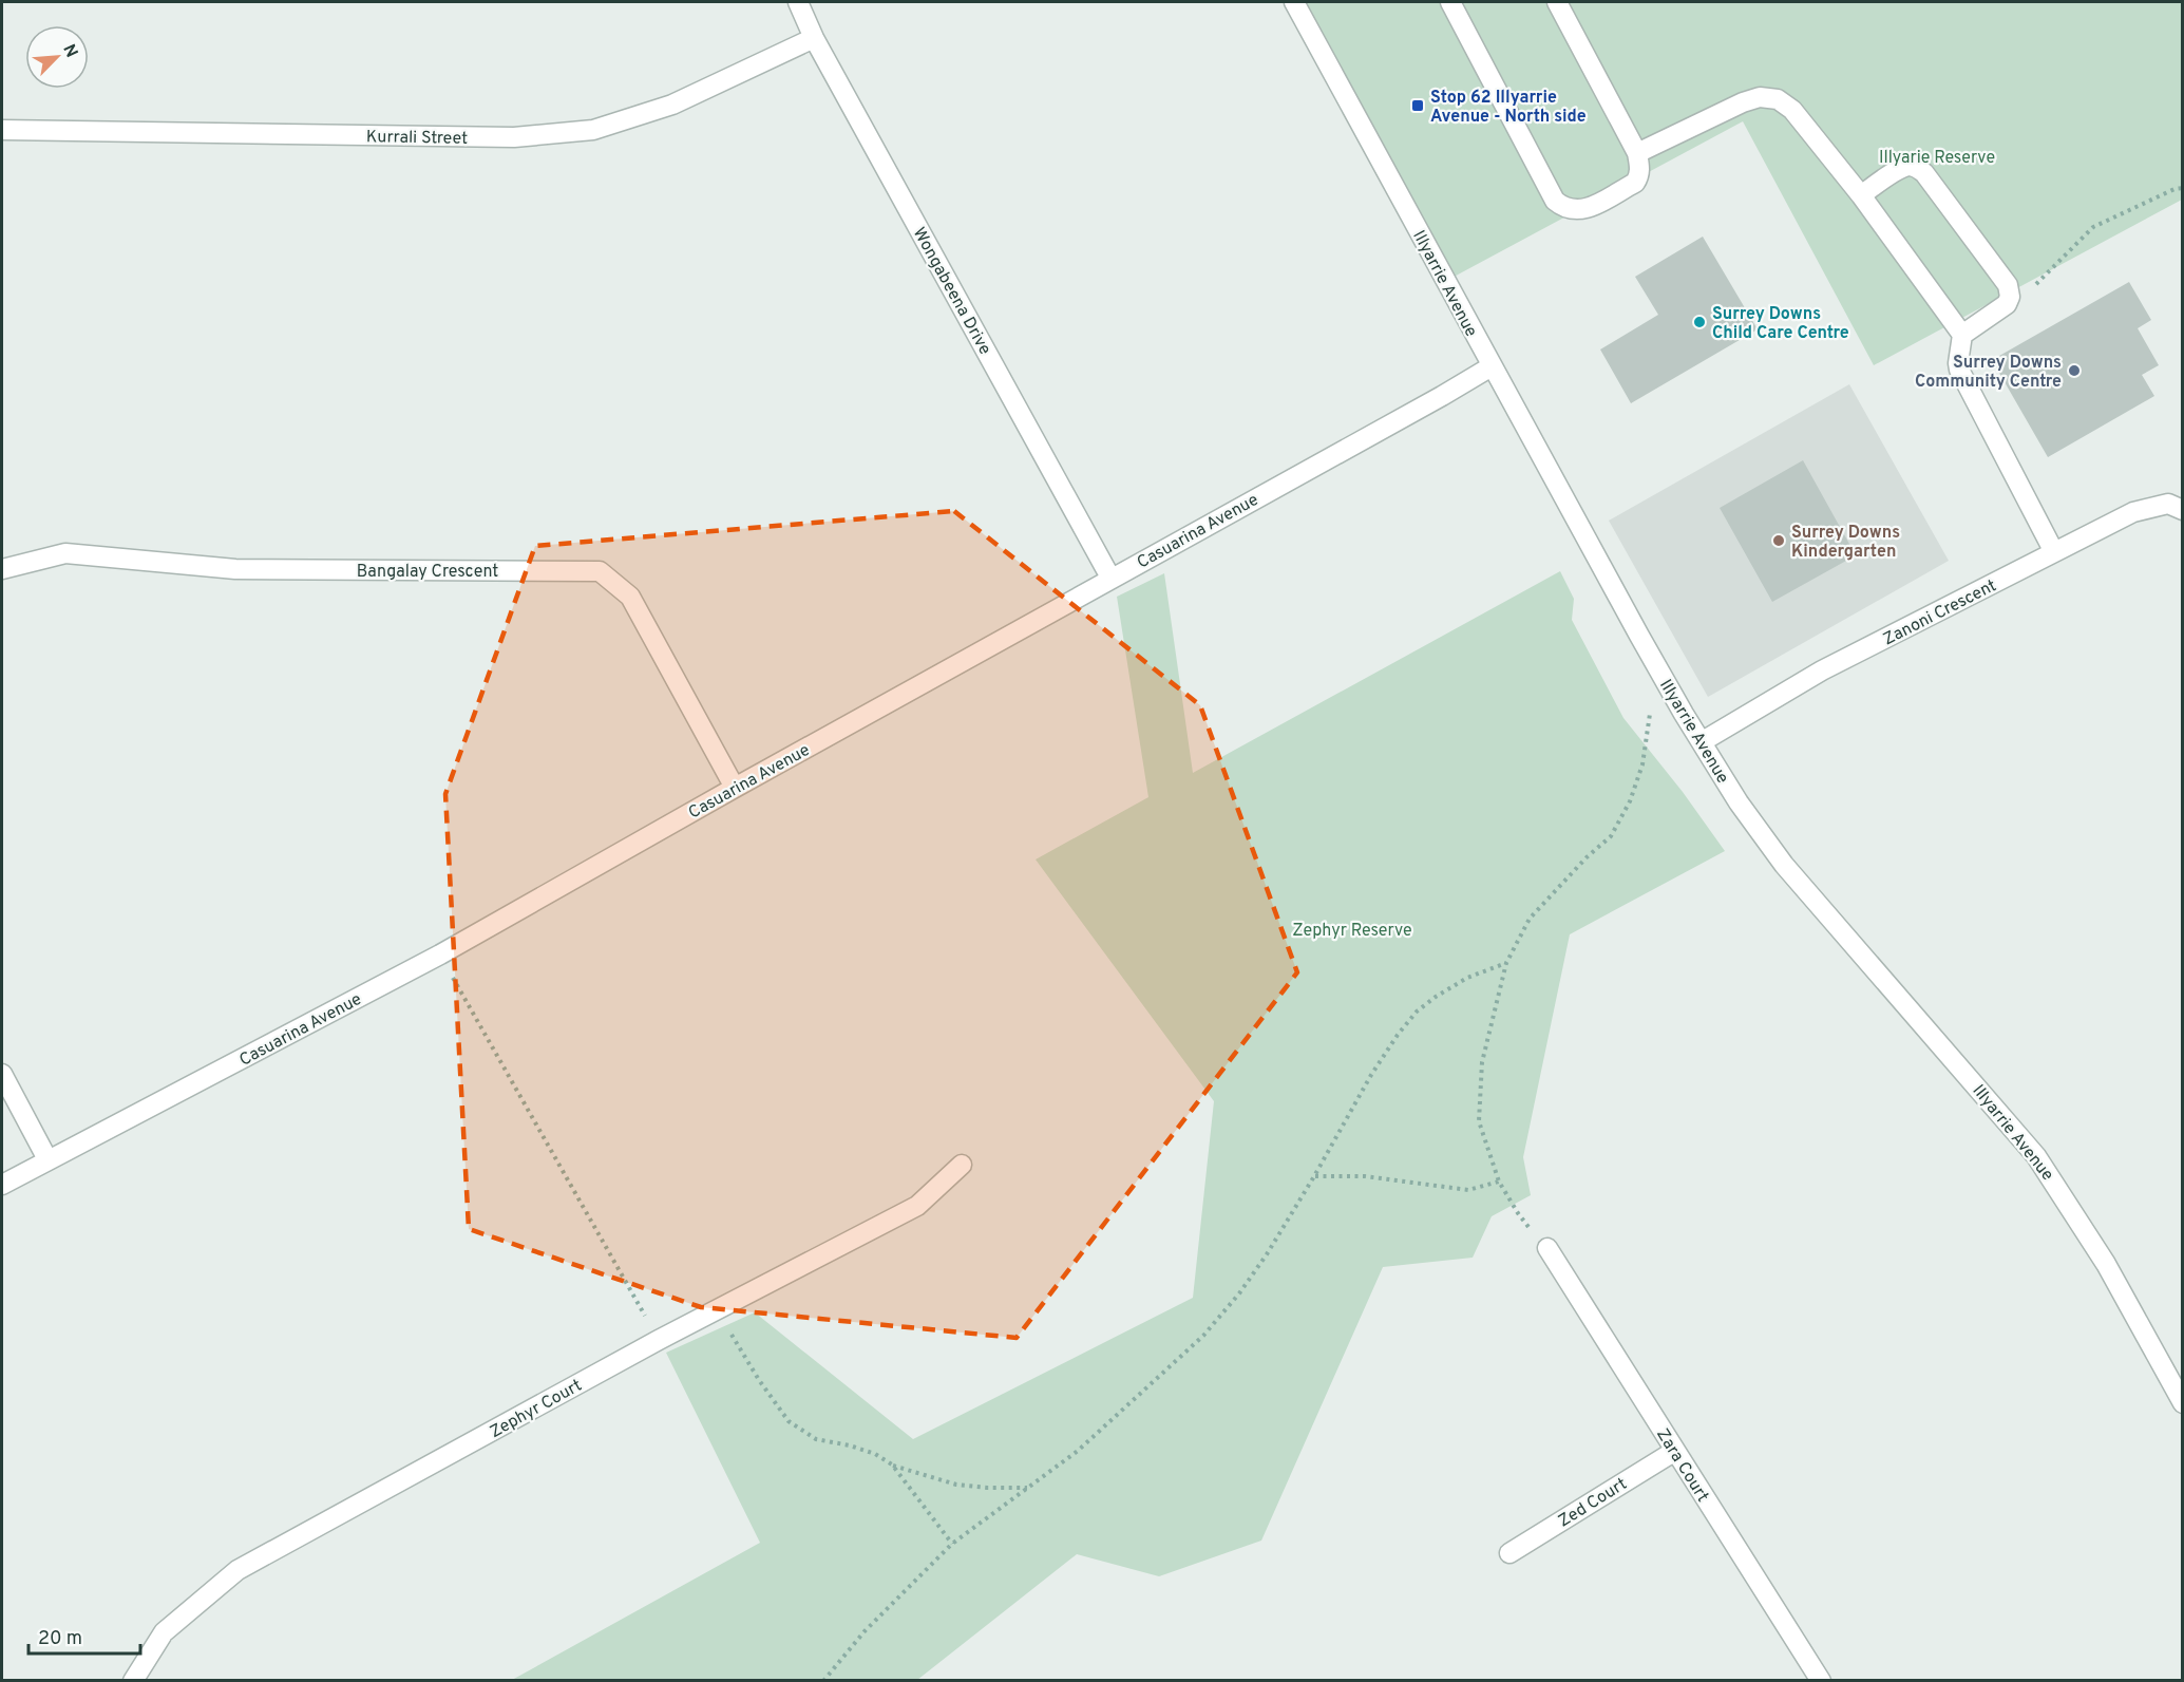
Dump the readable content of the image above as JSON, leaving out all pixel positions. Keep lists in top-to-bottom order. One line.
{"streets":{"street":["Kurrali Street","Illyarrie Avenue","Wongabeena Drive","Casuarina Avenue","Bangalay Crescent","Zanoni Crescent","Zephyr Court","Zara Court","Zed Court"]},"crossings":[["Kurrali Street","Wongabeena Drive"],["Illyarrie Avenue","Casuarina Avenue"],["Illyarrie Avenue","Zanoni Crescent"],["Wongabeena Drive","Casuarina Avenue"],["Casuarina Avenue","Bangalay Crescent"],["Zara Court","Zed Court"]],"parks":["Illyarie Reserve","Zephyr Reserve"],"places":{"transit":["Stop 62 Illyarrie Avenue - North side"],"other":["Surrey Downs Child Care Centre","Surrey Downs Community Centre","Surrey Downs Kindergarten"]},"scale_bar":"20 m","north":"top right"}
